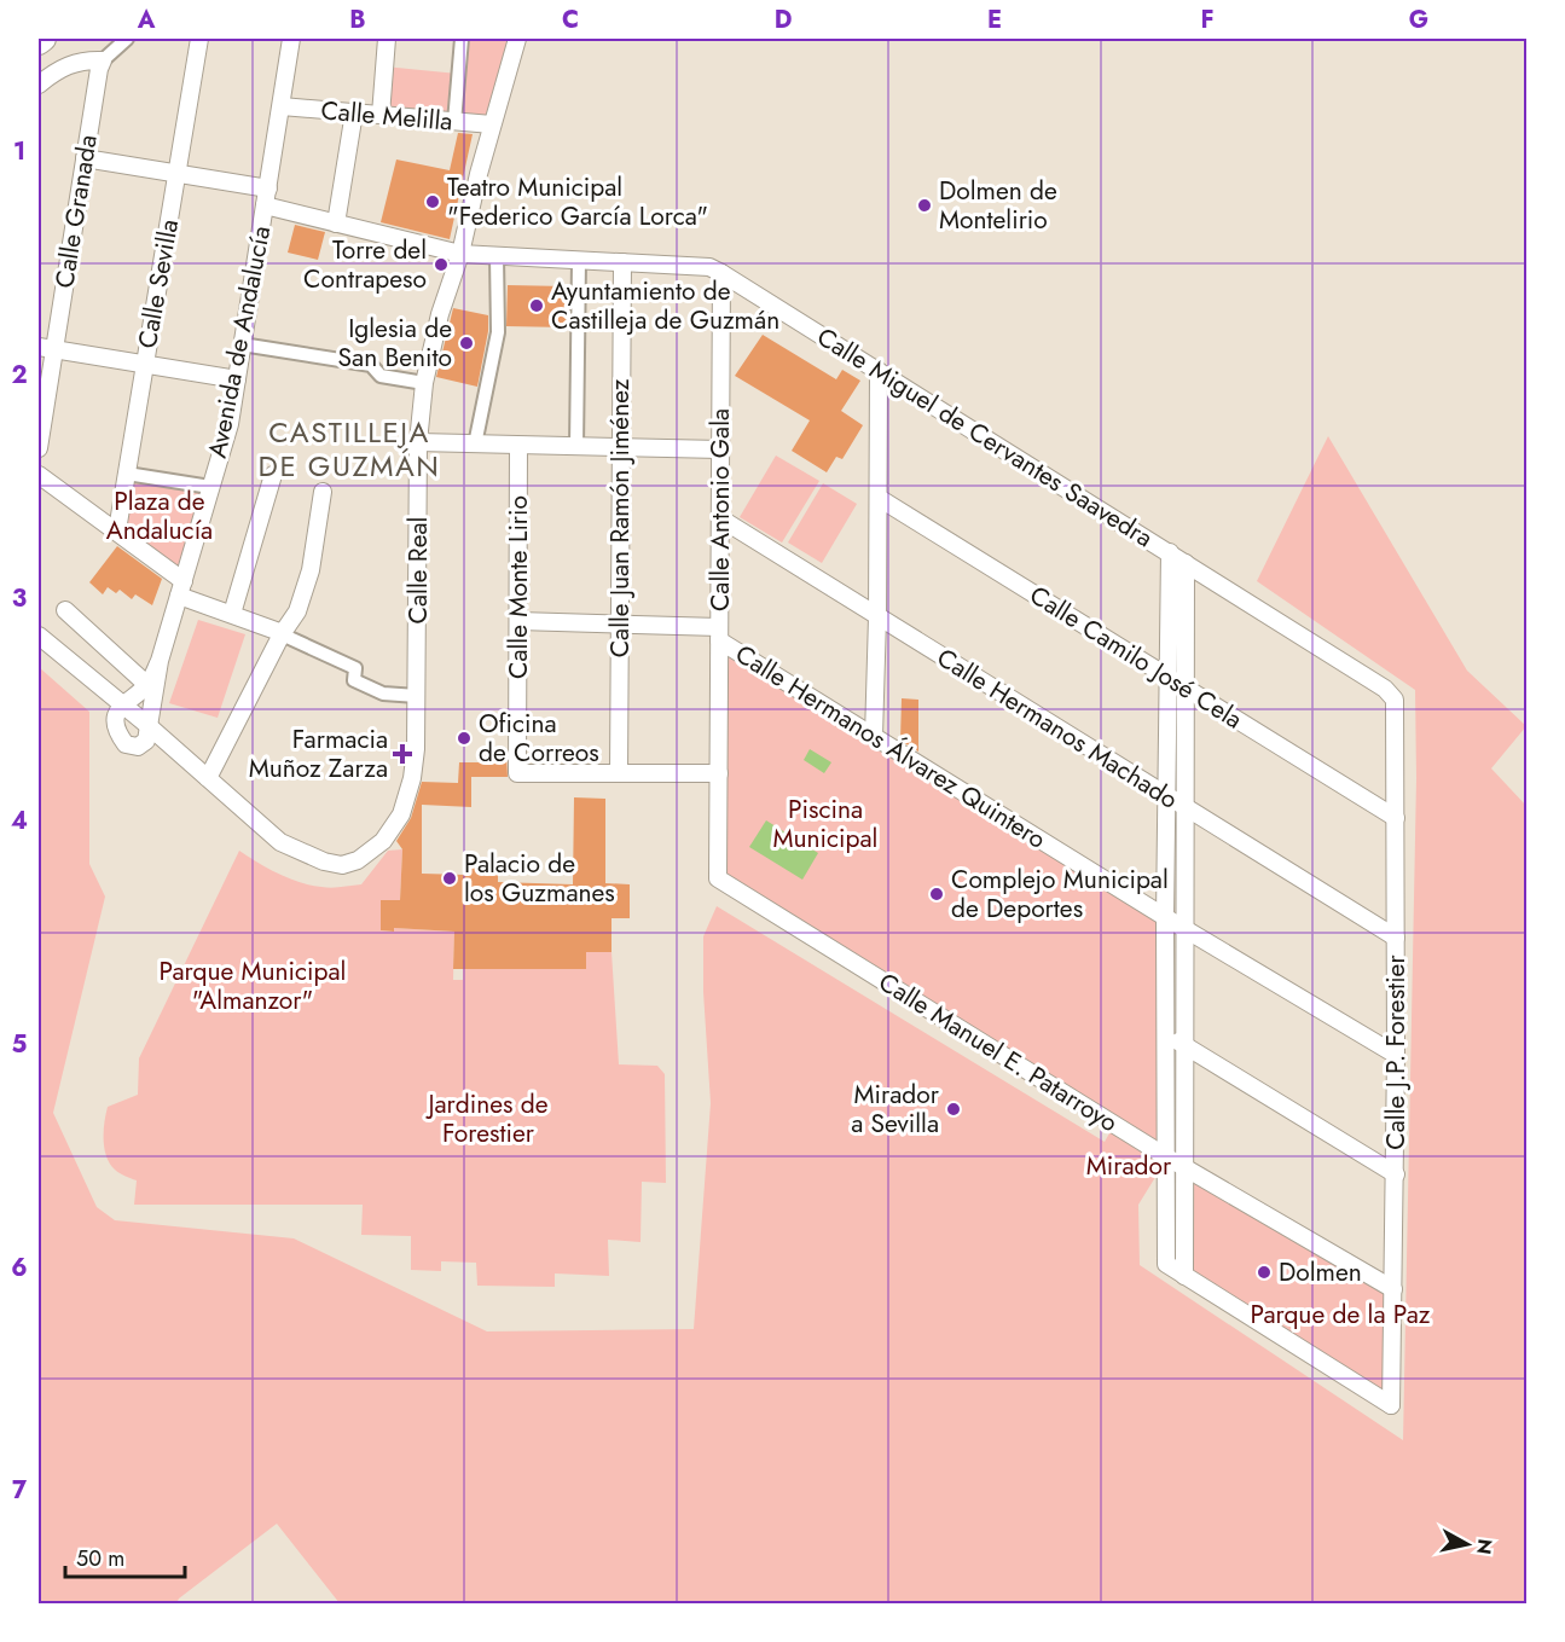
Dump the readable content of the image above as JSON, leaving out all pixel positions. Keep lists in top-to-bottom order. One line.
{"streets":{"street":["Calle Melilla","Calle Granada","Calle Sevilla","Avenida de Andalucía","Calle Miguel de Cervantes Saavedra","Calle Antonio Gala","Calle Juan Ramón Jiménez","Calle Real","Calle Monte Lirio","Calle Camilo José Cela","Calle Hermanos Machado","Calle Hermanos Álvarez Quintero","Calle Manuel E. Patarroyo","Calle J.P. Forestier"]},"crossings":[["Calle Melilla","Avenida de Andalucía"],["Calle Melilla","Calle Real"],["Calle Granada","Calle Miguel de Cervantes Saavedra"],["Calle Sevilla","Calle Miguel de Cervantes Saavedra"],["Avenida de Andalucía","Calle Miguel de Cervantes Saavedra"],["Calle Miguel de Cervantes Saavedra","Calle Antonio Gala"],["Calle Miguel de Cervantes Saavedra","Calle Juan Ramón Jiménez"],["Calle Miguel de Cervantes Saavedra","Calle Real"],["Calle Miguel de Cervantes Saavedra","Calle J.P. Forestier"],["Calle Antonio Gala","Calle Hermanos Machado"],["Calle Antonio Gala","Calle Hermanos Álvarez Quintero"],["Calle Antonio Gala","Calle Manuel E. Patarroyo"],["Calle Juan Ramón Jiménez","Calle Monte Lirio"],["Calle Camilo José Cela","Calle J.P. Forestier"],["Calle Hermanos Machado","Calle J.P. Forestier"],["Calle Hermanos Álvarez Quintero","Calle J.P. Forestier"],["Calle Manuel E. Patarroyo","Calle J.P. Forestier"]],"districts":["CASTILLEJA DE GUZMÁN"],"parks":["Plaza de Andalucía","Piscina Municipal","Parque Municipal \"Almanzor\"","Jardines de Forestier","Mirador","Parque de la Paz"],"places":{"other":["Teatro Municipal \"Federico García Lorca\"","Dolmen de Montelirio","Torre del Contrapeso","Ayuntamiento de Castilleja de Guzmán","Iglesia de San Benito","Oficina de Correos","Palacio de los Guzmanes","Complejo Municipal de Deportes","Mirador a Sevilla","Dolmen"],"health":["Farmacia Muñoz Zarza"]},"scale_bar":"50 m","north":"right","grid":{"columns":["A","B","C","D","E","F","G"],"rows":["1","2","3","4","5","6","7"]}}
